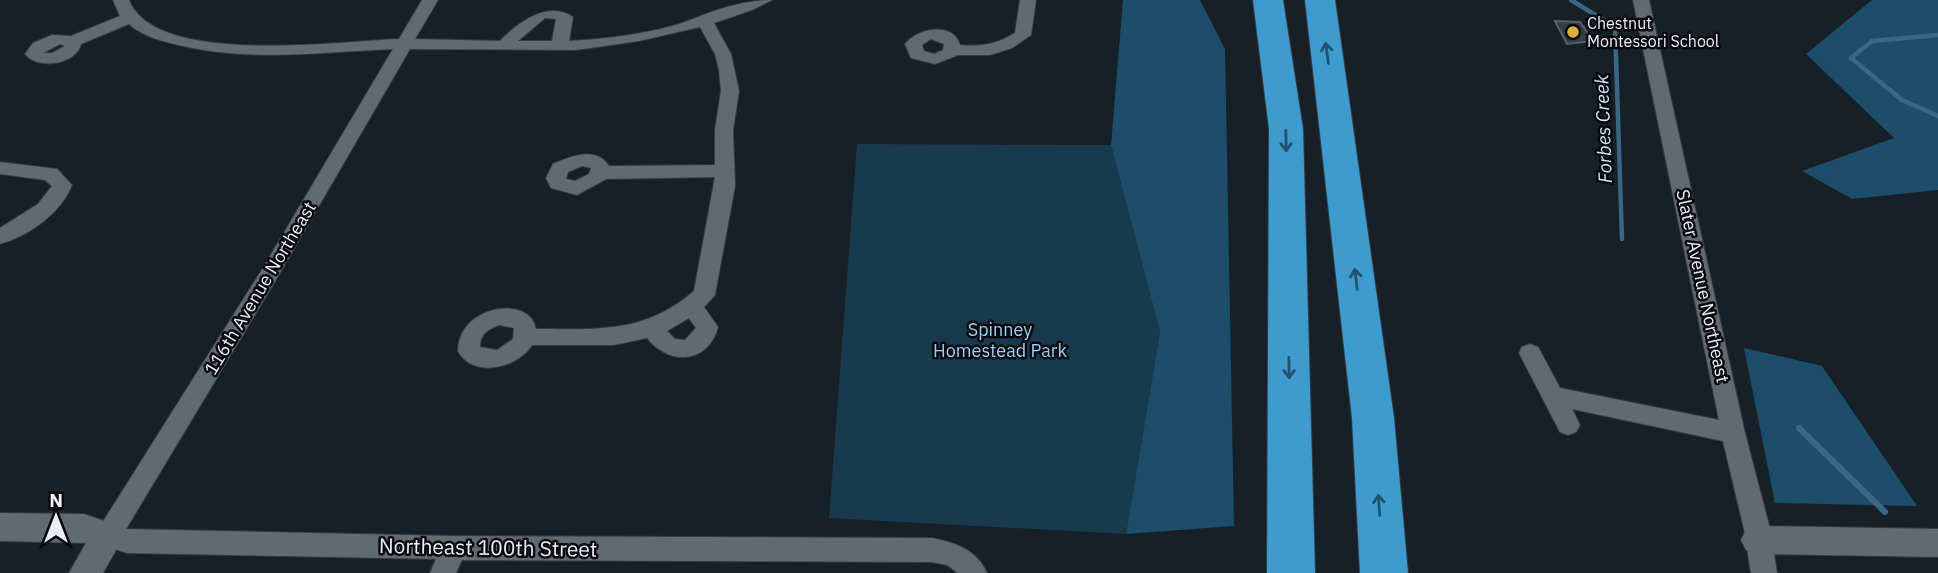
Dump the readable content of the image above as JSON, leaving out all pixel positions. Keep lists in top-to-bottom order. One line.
{"streets":{"street":["Slater Avenue Northeast","116th Avenue Northeast","Northeast 100th Street"]},"crossings":[["116th Avenue Northeast","Northeast 100th Street"]],"water":["Forbes Creek"],"parks":["Spinney Homestead Park"],"places":["Chestnut Montessori School"],"north":"top"}
